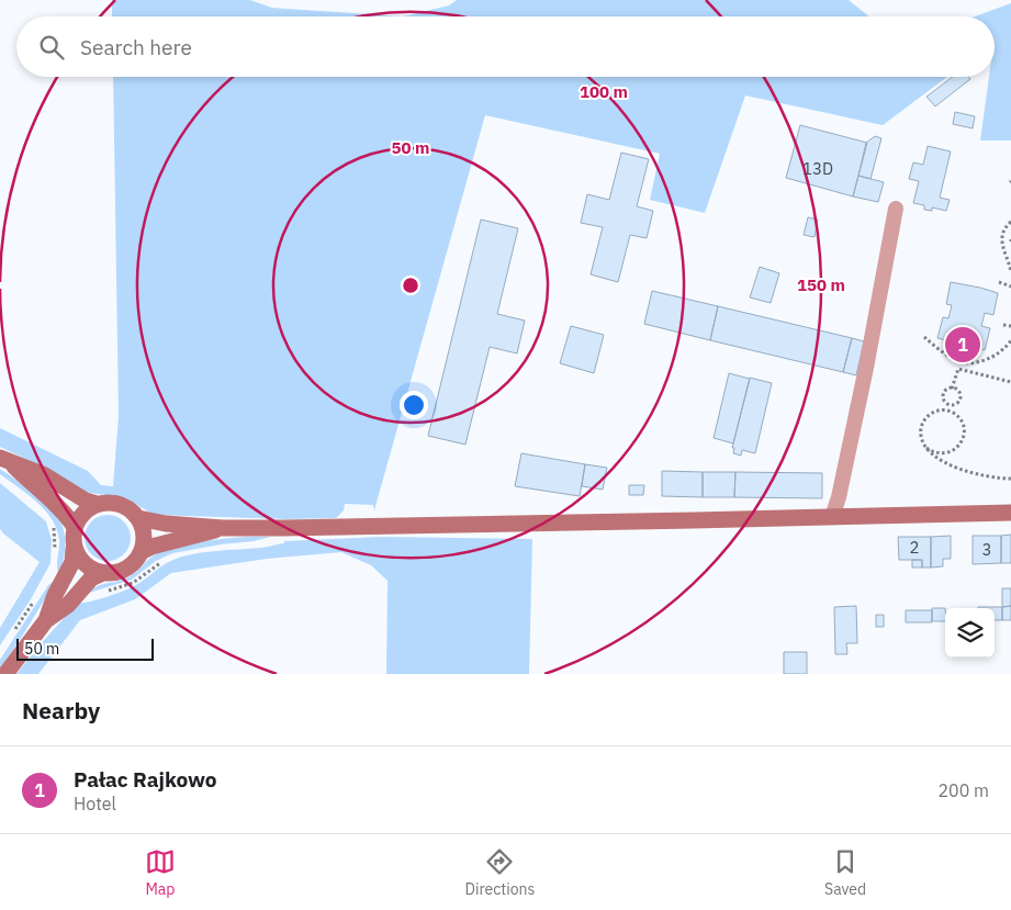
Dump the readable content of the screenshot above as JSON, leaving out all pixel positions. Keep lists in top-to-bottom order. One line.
{"house_numbers":["13D","2","3"],"scale_bar":"50 m","page":{"search":"Search here","pins":"1","scale":"50 m","heading":"Nearby","list":[{"mark":"1","name":"Pałac Rajkowo","note":"Hotel","value":"200 m"}],"nav":["Map","Directions","Saved"]},"rings":["100 m","50 m","150 m"]}
